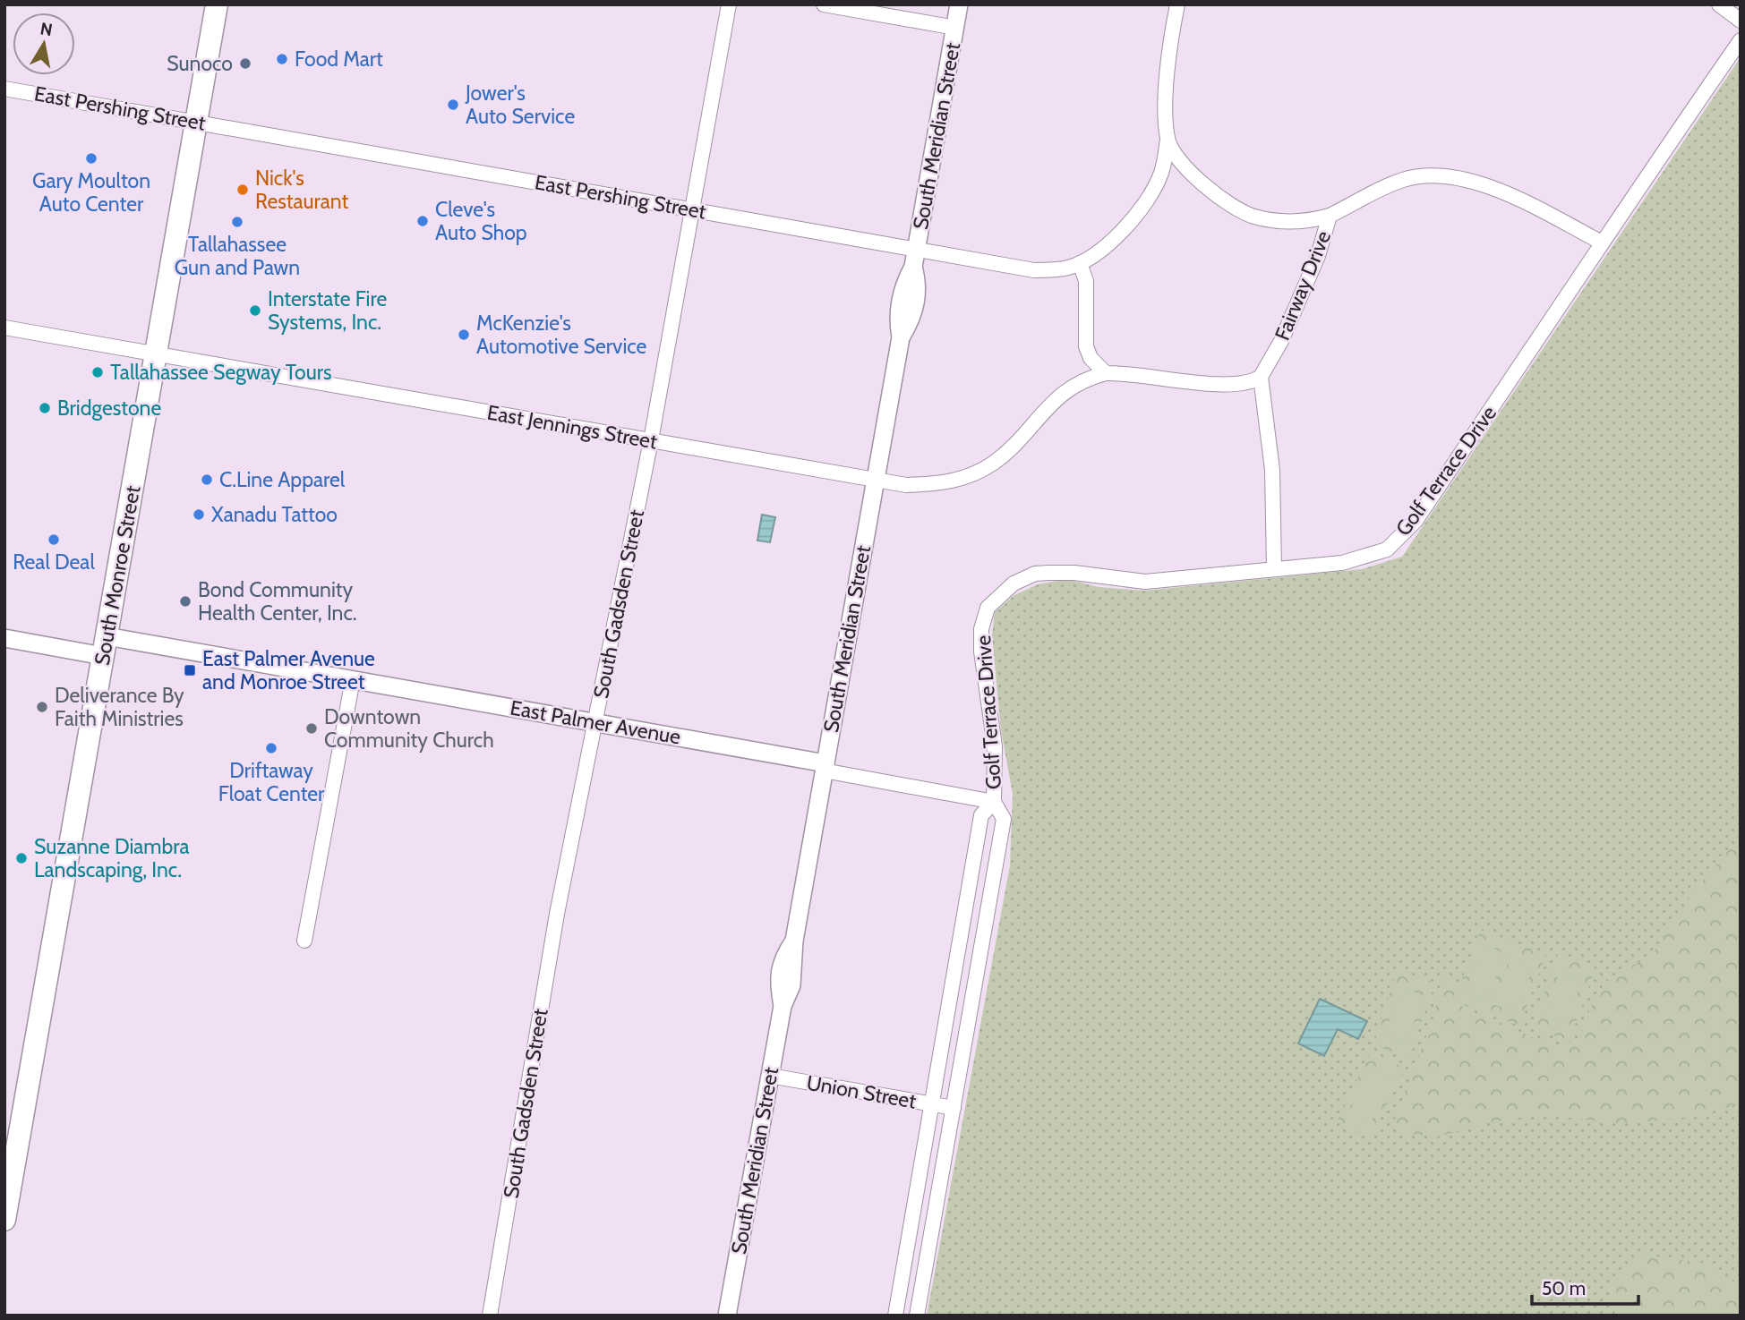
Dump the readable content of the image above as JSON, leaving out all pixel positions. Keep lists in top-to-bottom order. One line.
{"streets":{"main road":["South Monroe Street"],"street":["East Pershing Street","South Meridian Street","Fairway Drive","East Jennings Street","Golf Terrace Drive","South Gadsden Street","East Palmer Avenue","Union Street"]},"crossings":[["East Pershing Street","South Meridian Street"],["East Pershing Street","South Monroe Street"],["East Pershing Street","South Gadsden Street"],["South Meridian Street","East Jennings Street"],["South Meridian Street","East Palmer Avenue"],["South Meridian Street","Union Street"],["Fairway Drive","East Jennings Street"],["Fairway Drive","Golf Terrace Drive"],["East Jennings Street","South Monroe Street"],["East Jennings Street","South Gadsden Street"],["Golf Terrace Drive","East Palmer Avenue"],["Golf Terrace Drive","Union Street"],["South Monroe Street","East Palmer Avenue"],["South Gadsden Street","East Palmer Avenue"]],"places":{"other":["Food Mart","Sunoco","Jower's Auto Service","Gary Moulton Auto Center","Nick's Restaurant","Cleve's Auto Shop","Tallahassee Gun and Pawn","Interstate Fire Systems, Inc.","McKenzie's Automotive Service","Tallahassee Segway Tours","Bridgestone","C.Line Apparel","Xanadu Tattoo","Real Deal","Bond Community Health Center, Inc.","Deliverance By Faith Ministries","Downtown Community Church","Driftaway Float Center","Suzanne Diambra Landscaping, Inc."],"transit":["East Palmer Avenue and Monroe Street"]},"scale_bar":"50 m","north":"top"}
